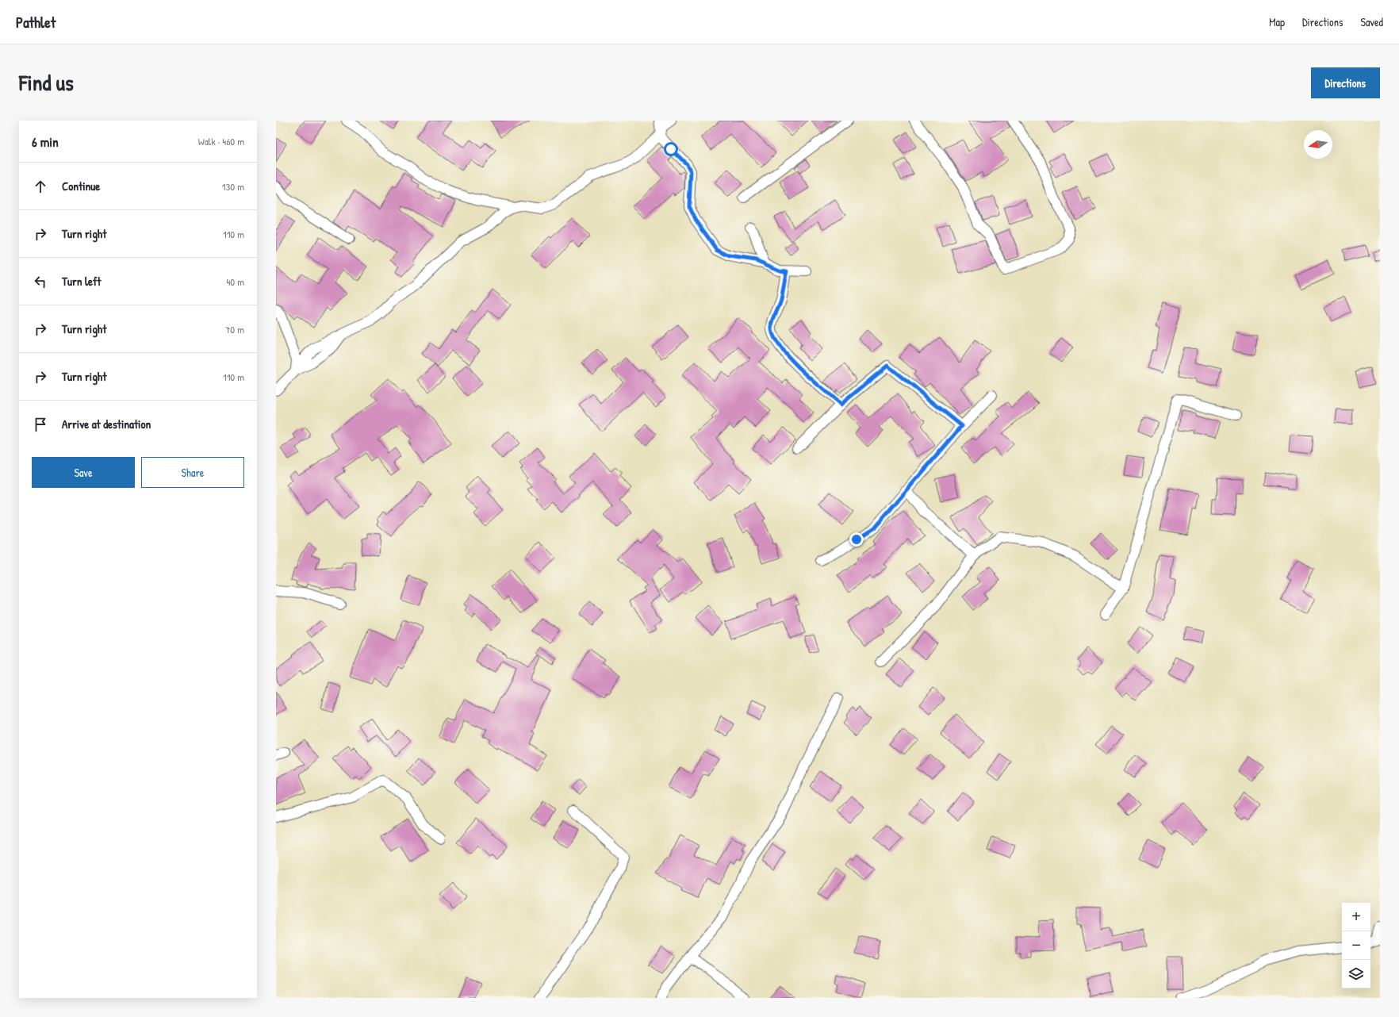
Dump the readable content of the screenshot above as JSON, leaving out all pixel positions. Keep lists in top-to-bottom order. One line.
{"north":"left","page":{"header":"Pathlet","nav":["Map","Directions","Saved"],"title":"Find us","buttons":["Directions",["Save","Share"]],"heading":["6 min","Walk · 460 m"],"list":[["Continue","130 m"],["Turn right","110 m"],["Turn left","40 m"],["Turn right","70 m"],["Turn right","110 m"],"Arrive at destination"],"map_buttons":["+","−"]}}
